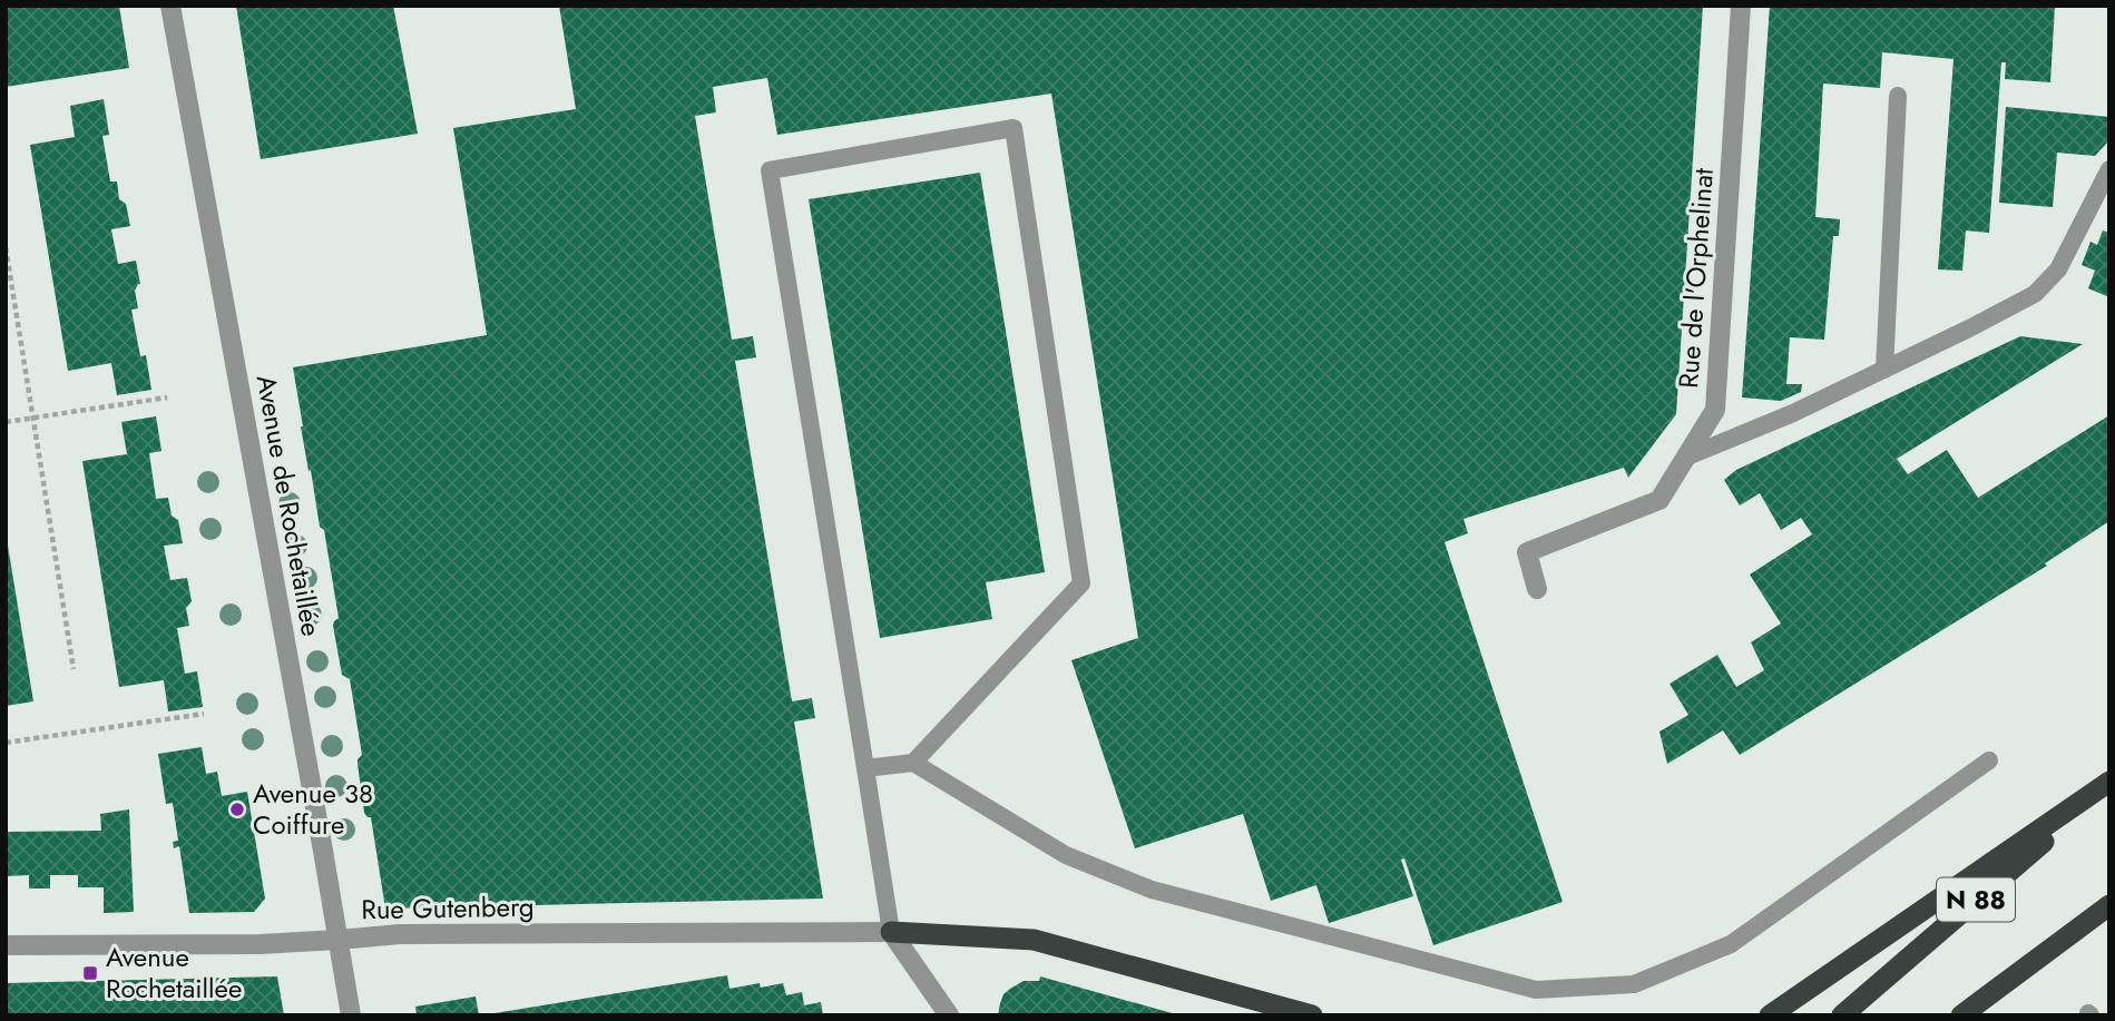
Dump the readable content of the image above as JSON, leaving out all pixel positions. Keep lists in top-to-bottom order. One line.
{"streets":{"highway":["N 88"],"street":["Rue de l'Orphelinat","Avenue de Rochetaillée","Rue Gutenberg"]},"crossings":[["Avenue de Rochetaillée","Rue Gutenberg"]],"places":{"other":["Avenue 38 Coiffure"],"transit":["Avenue Rochetaillée"]}}
